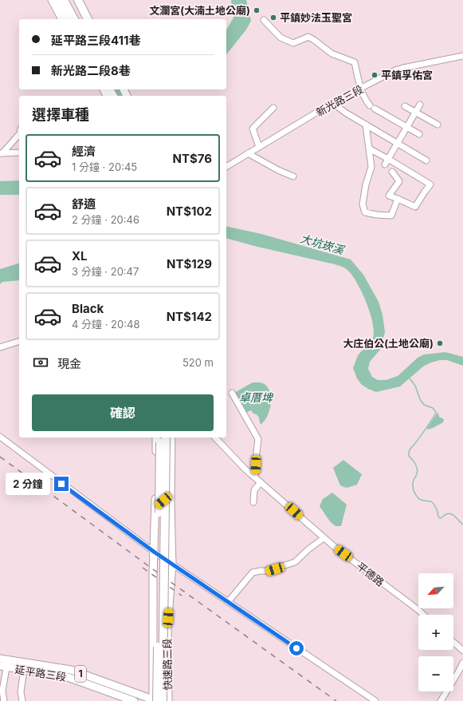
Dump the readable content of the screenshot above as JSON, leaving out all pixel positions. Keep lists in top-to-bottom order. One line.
{"streets":{"main road":["快速路三段","延平路三段","1"],"street":["新光路三段","平德路"]},"crossings":[["快速路三段","延平路三段"]],"water":["大坑崁溪","卓厝埤"],"places":["文瀾宮(大湳土地公廟)","平鎮妙法玉聖宮","平鎮孚佑宮","大庄伯公(土地公廟)"],"north":"bottom left","page":{"banner":["延平路三段411巷","新光路二段8巷"],"heading":"選擇車種","list":[{"name":"經濟","note":"1 分鐘 · 20:45","value":"NT$76"},{"name":"舒適","note":"2 分鐘 · 20:46","value":"NT$102"},{"name":"XL","note":"3 分鐘 · 20:47","value":"NT$129"},{"name":"Black","note":"4 分鐘 · 20:48","value":"NT$142"}],"pay":["現金","520 m"],"buttons":"確認","bubble":"2 分鐘","map_buttons":["+","−"]}}
